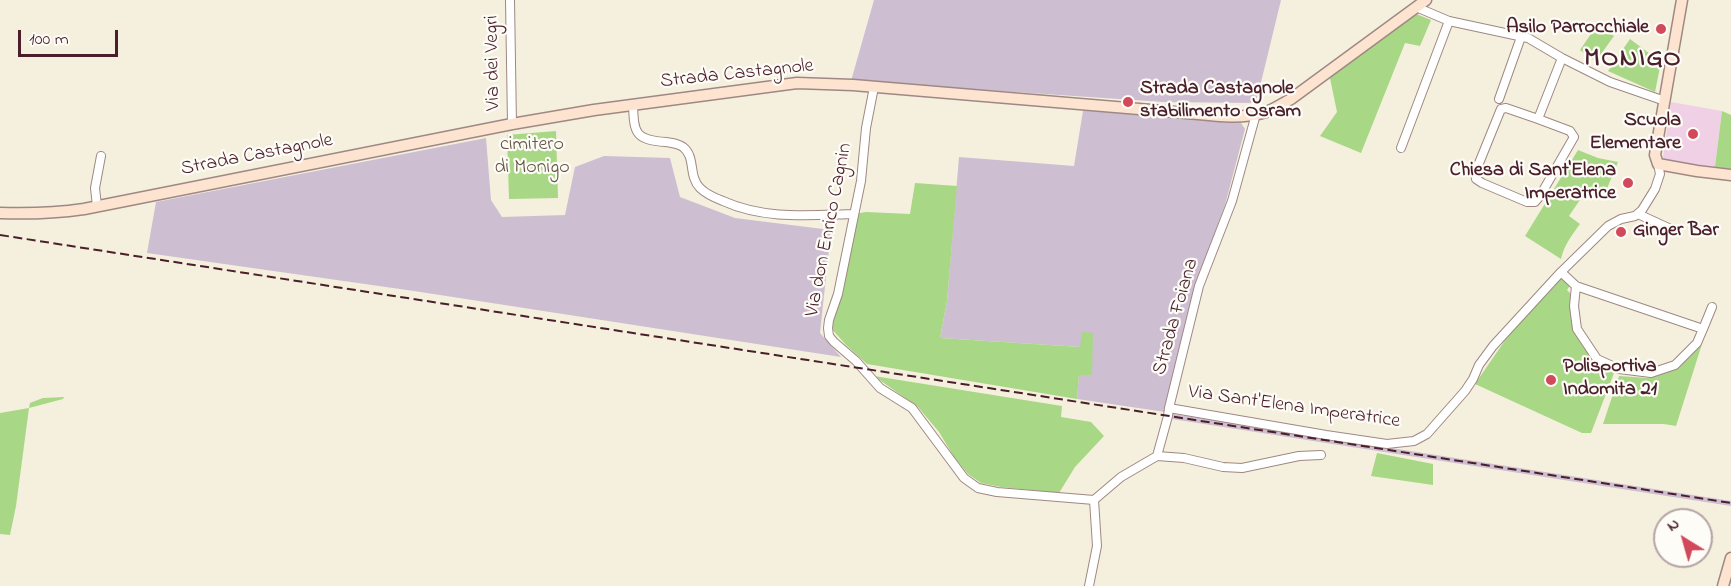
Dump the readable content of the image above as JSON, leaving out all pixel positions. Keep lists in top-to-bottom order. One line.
{"streets":{"main road":["Strada Castagnole"],"street":["Via dei Vegri","Via don Enrico Cagnin","Strada Foiana","Via Sant'Elena Imperatrice"]},"crossings":[["Via dei Vegri","Strada Castagnole"],["Strada Castagnole","Via don Enrico Cagnin"],["Strada Castagnole","Strada Foiana"],["Strada Foiana","Via Sant'Elena Imperatrice"]],"districts":["MONIGO"],"parks":["cimitero di Monigo"],"places":["Asilo Parrocchiale","Strada Castagnole stabilimento Osram","Scuola Elementare","Chiesa di Sant'Elena Imperatrice","Ginger Bar","Polisportiva Indomita 21"],"scale_bar":"100 m","north":"top left"}
